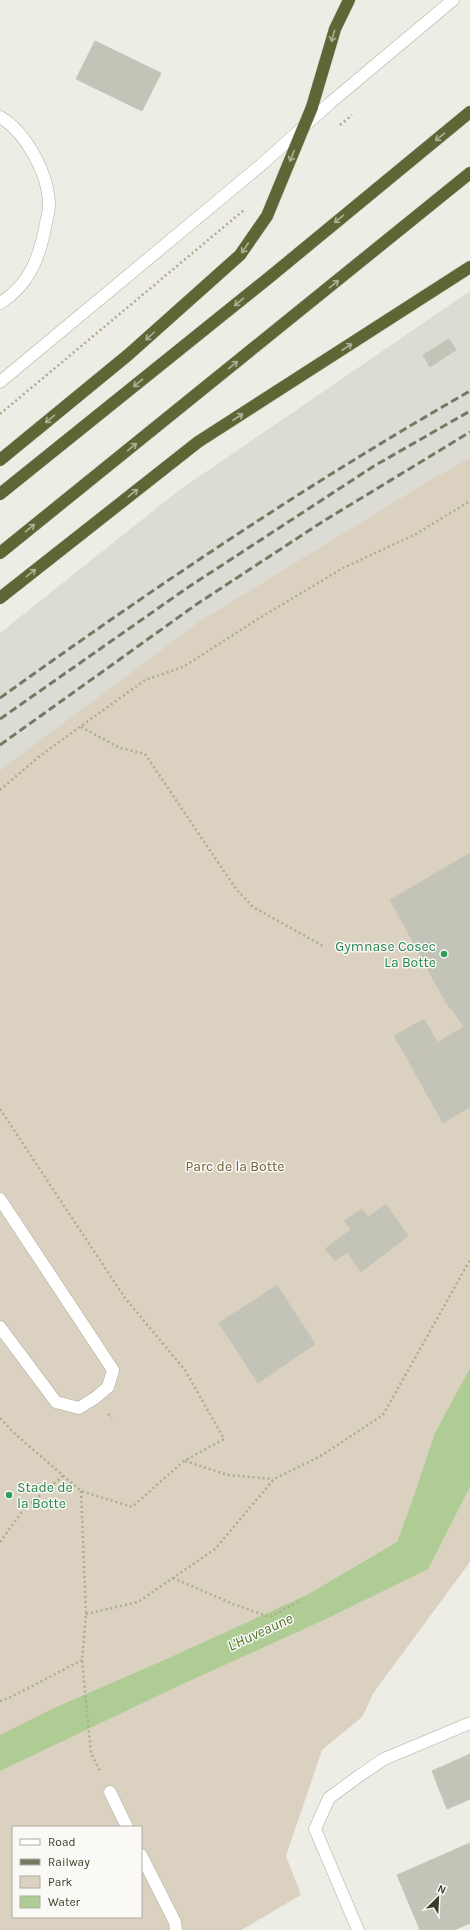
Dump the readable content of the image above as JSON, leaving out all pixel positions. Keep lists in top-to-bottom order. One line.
{"water":["L'Huveaune"],"parks":["Parc de la Botte"],"places":["Gymnase Cosec La Botte","Stade de la Botte"],"legend":["Road","Railway","Park","Water"],"north":"top right"}
